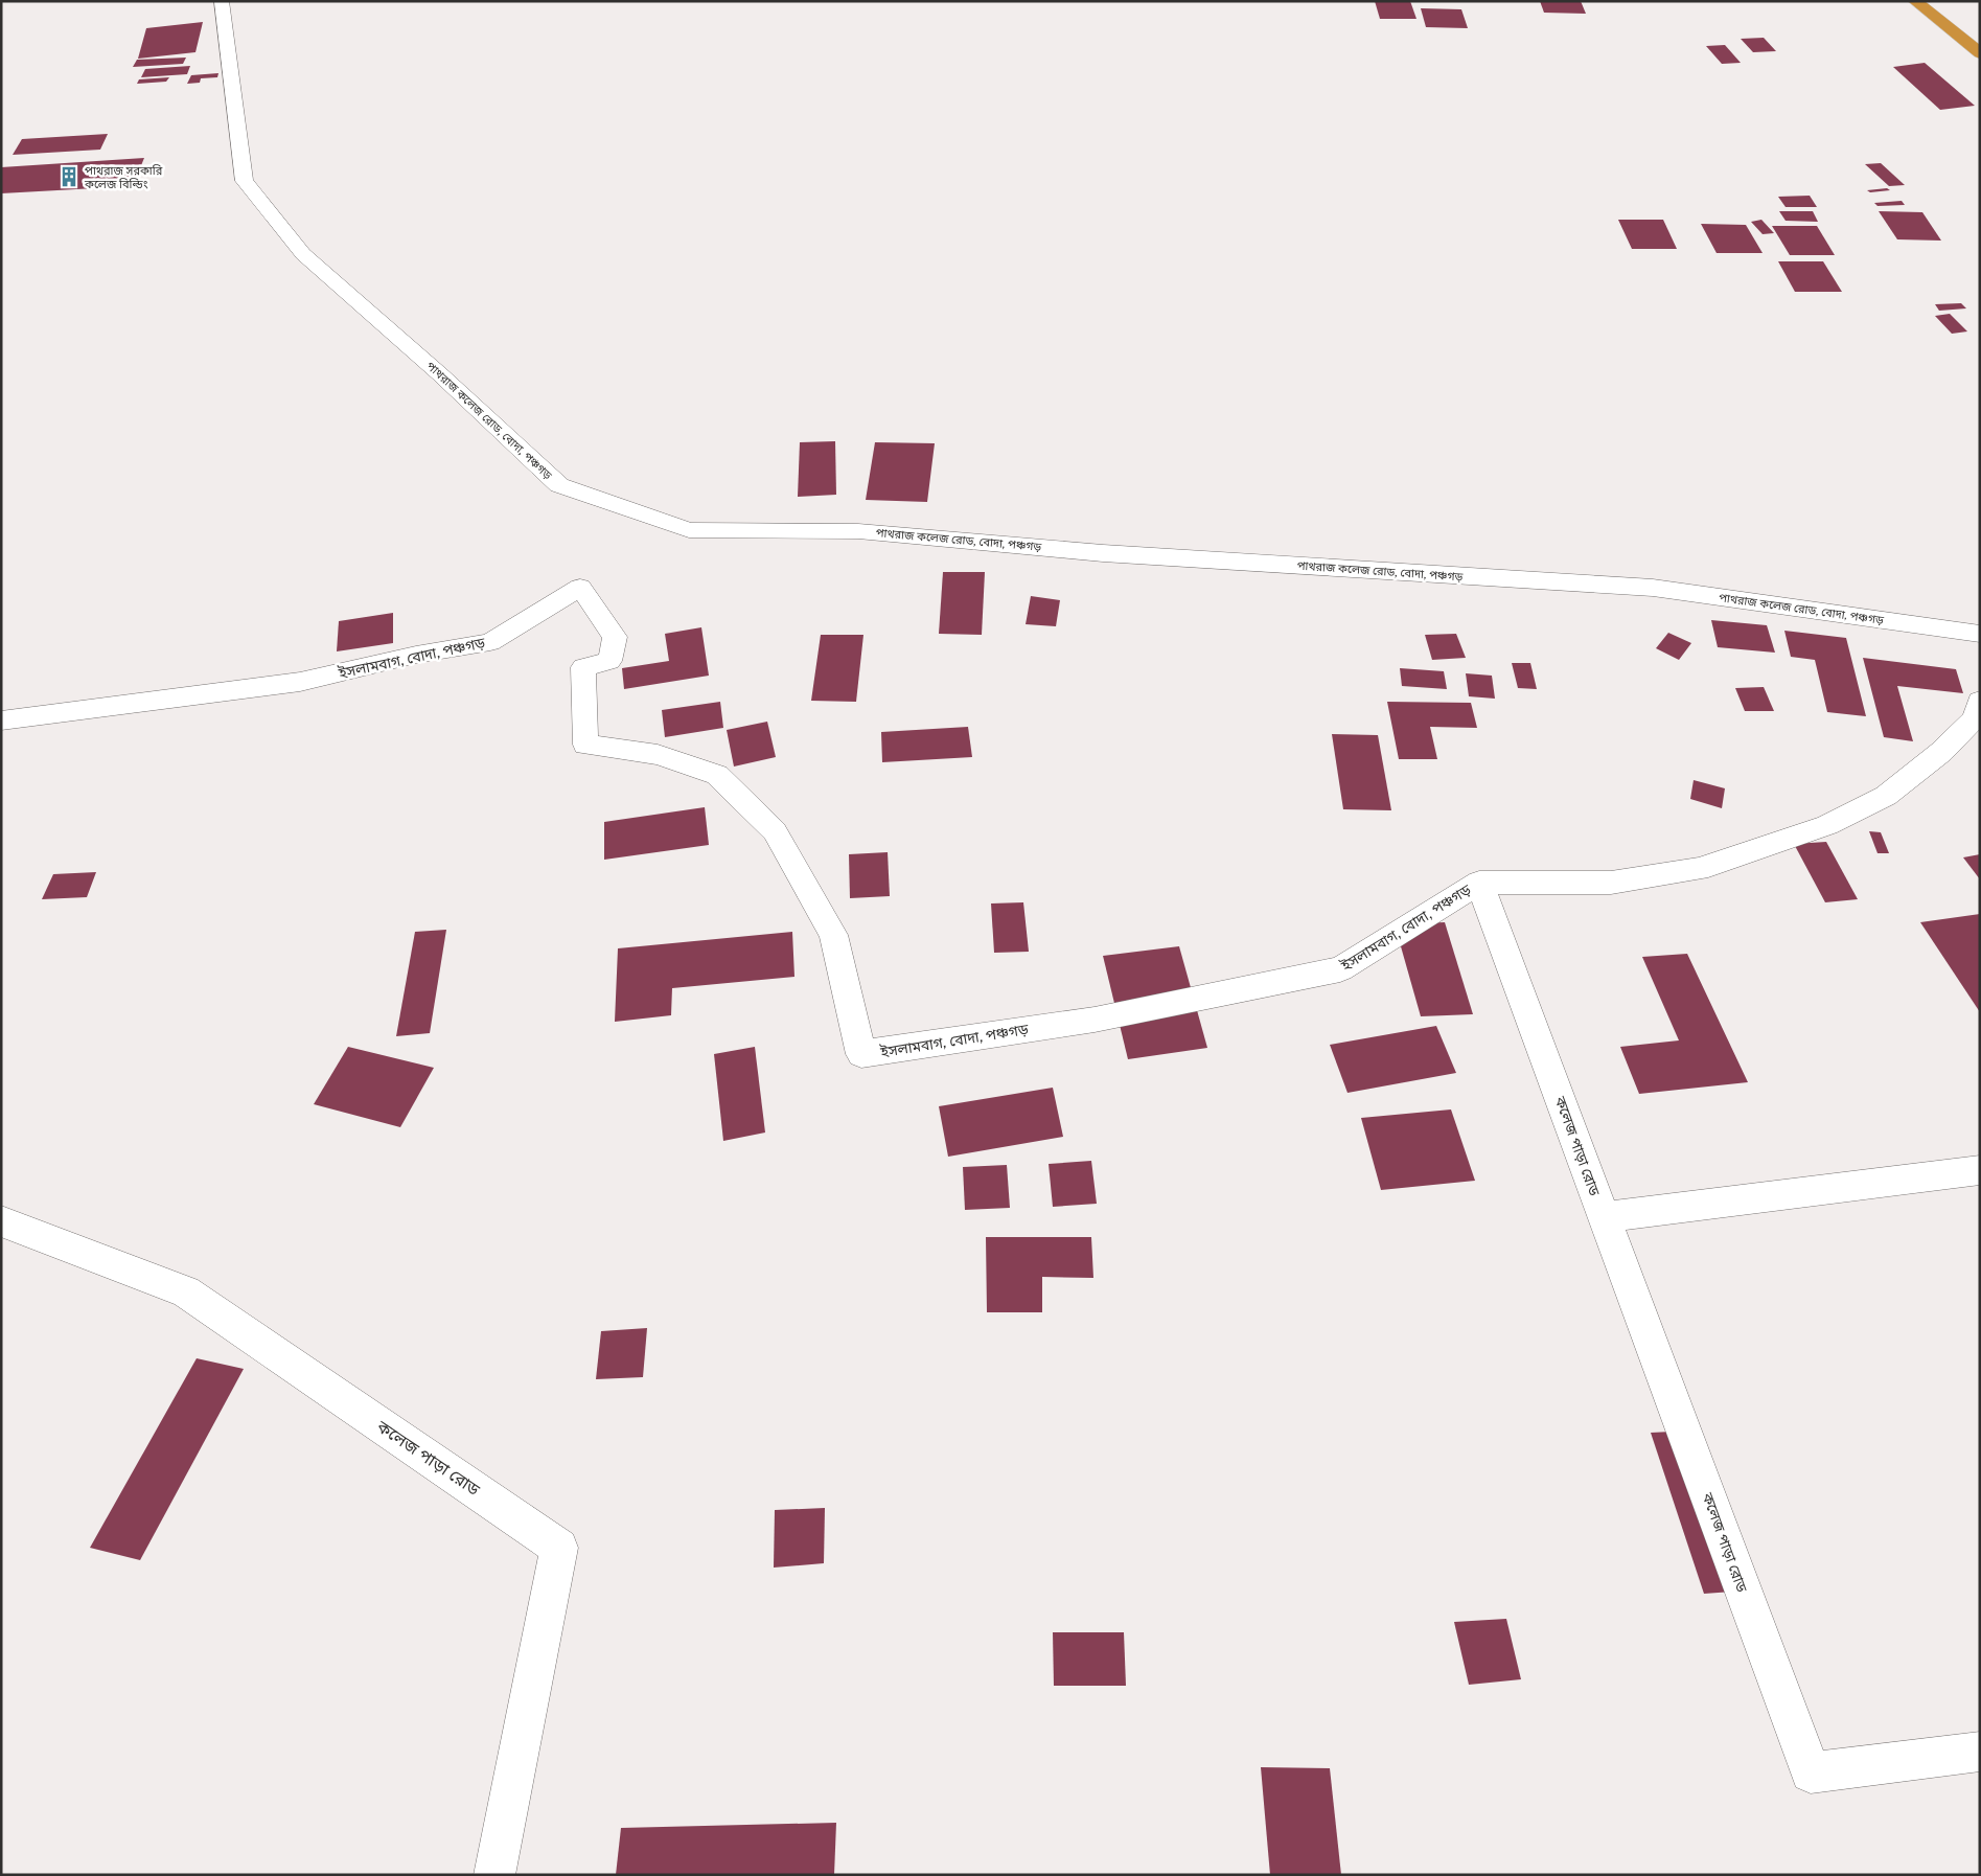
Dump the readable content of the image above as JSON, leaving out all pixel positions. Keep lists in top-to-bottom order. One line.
{"streets":{"street":["পাথরাজ কলেজ রোড, বোদা, পঞ্চগড়","ইসলামবাগ, বোদা, পঞ্চগড়","কলেজ পাড়া রোড"]},"crossings":[["ইসলামবাগ, বোদা, পঞ্চগড়","কলেজ পাড়া রোড"]],"places":{"building":["পাথরাজ সরকারি কলেজ বিল্ডিং"]}}
